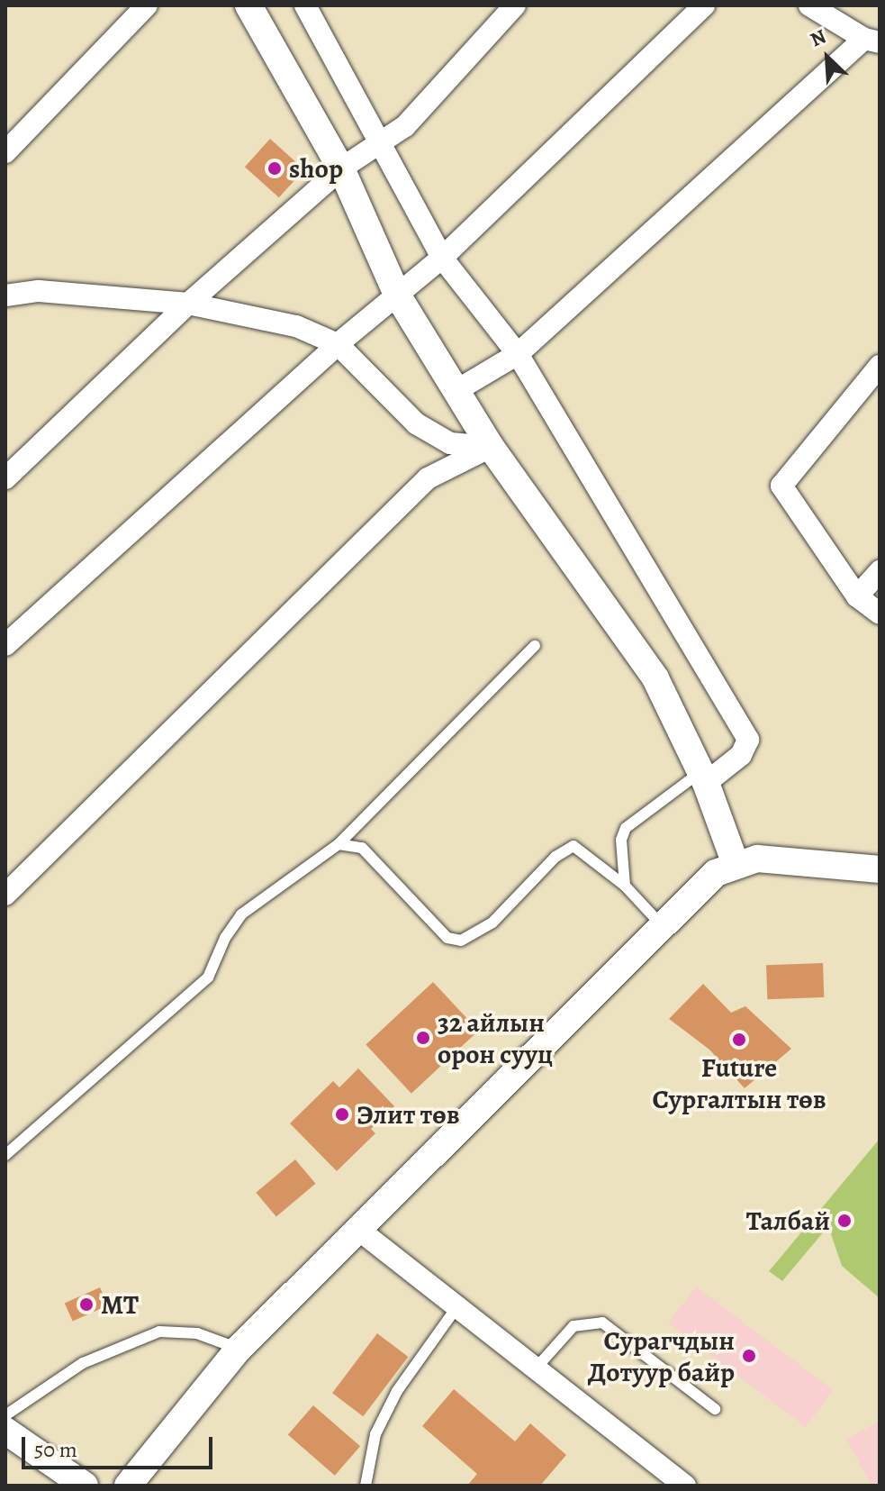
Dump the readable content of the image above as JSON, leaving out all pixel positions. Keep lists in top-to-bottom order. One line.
{"places":["shop","32 айлын орон сууц","Future Сургалтын төв","Элит төв","Талбай","MT","Сурагчдын Дотуур байр"],"scale_bar":"50 m","north":"top left"}
